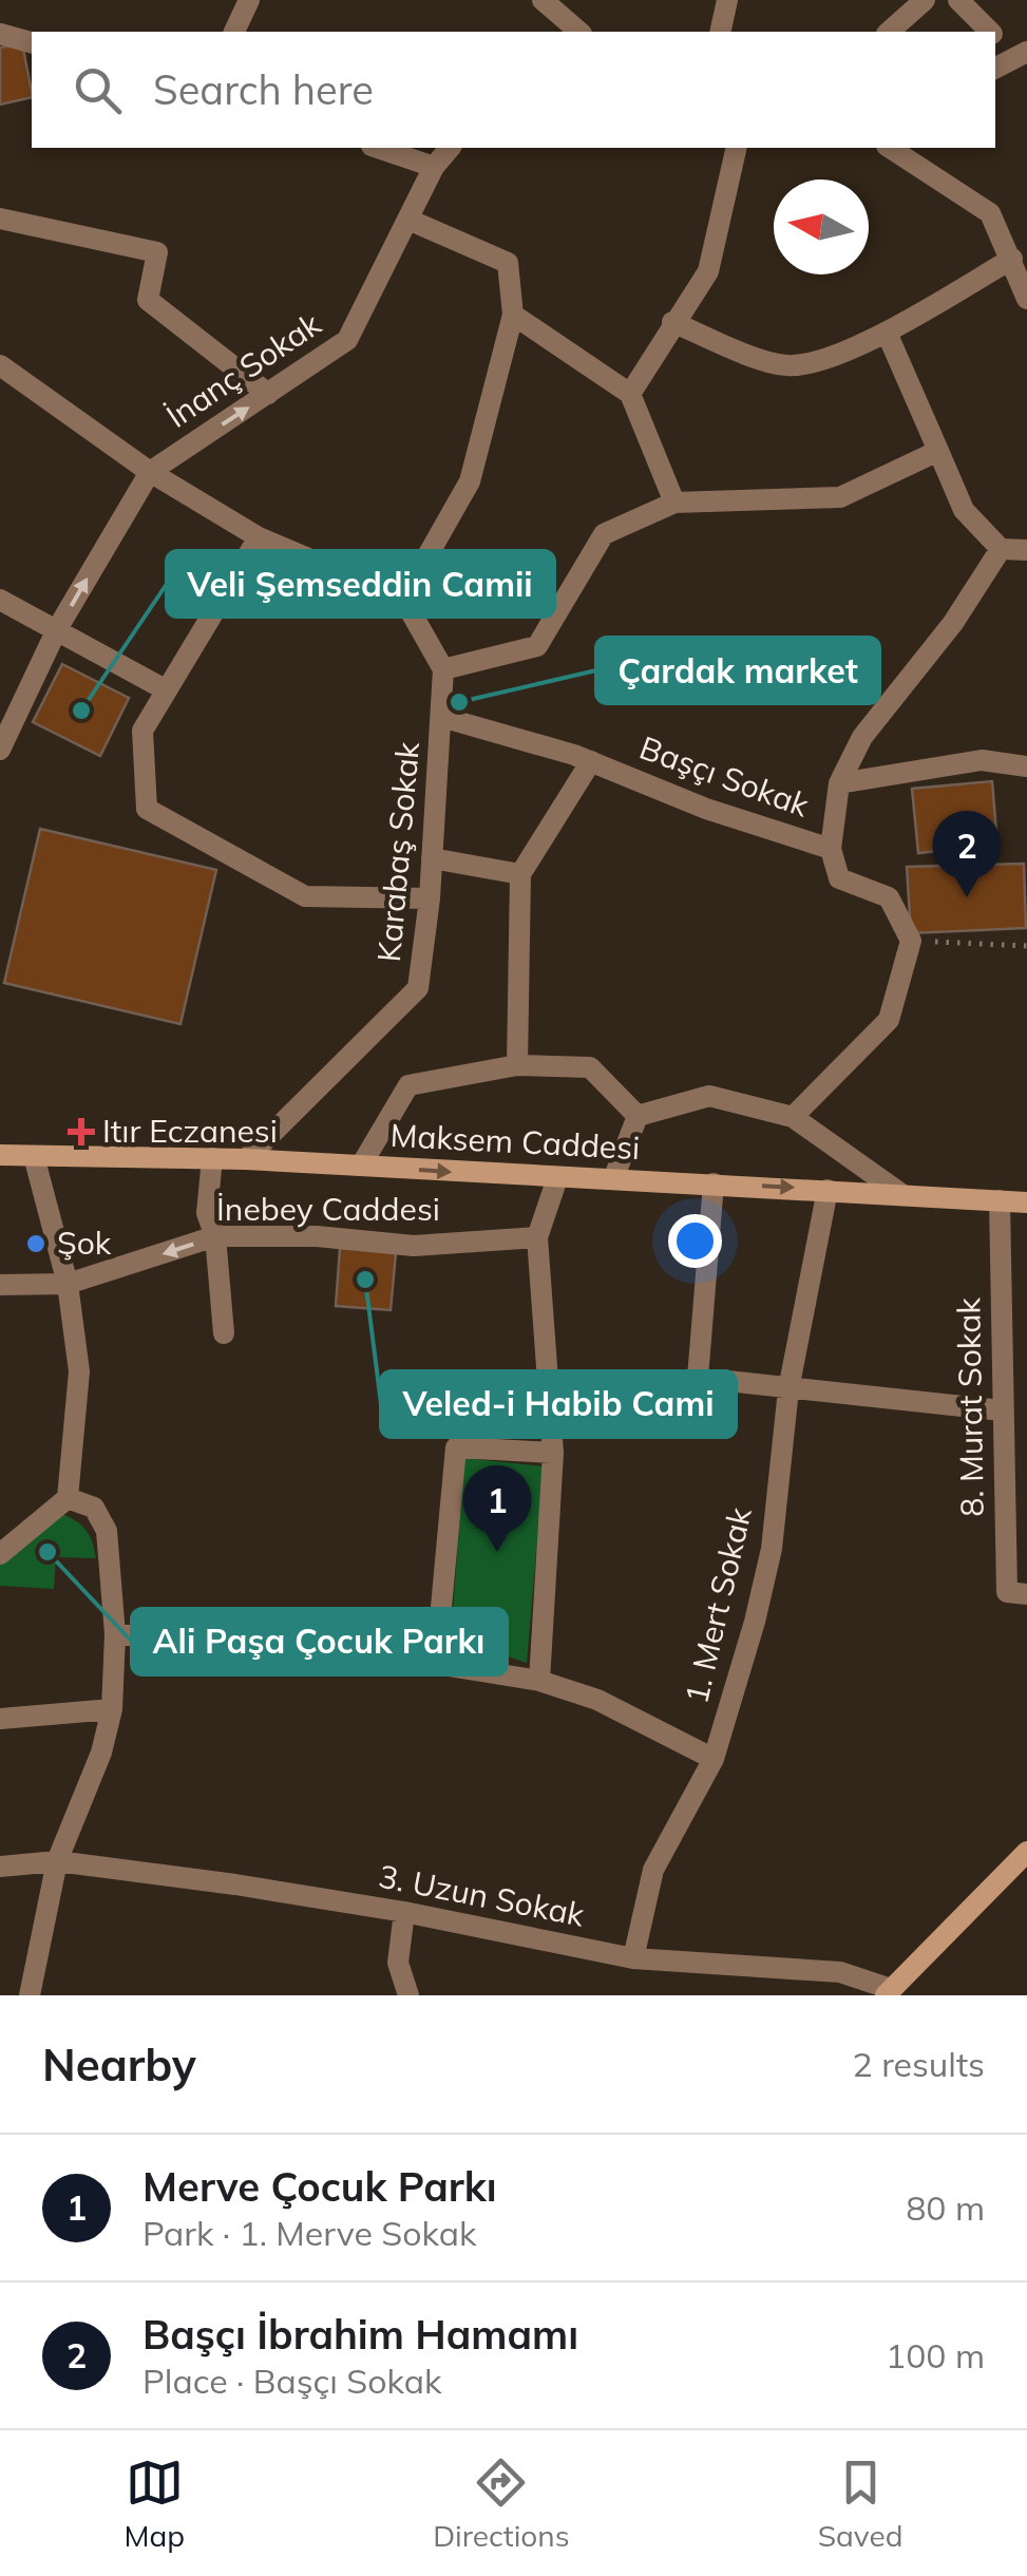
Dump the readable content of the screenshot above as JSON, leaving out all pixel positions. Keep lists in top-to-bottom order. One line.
{"streets":{"main road":["Maksem Caddesi"],"street":["İnanç Sokak","Başçı Sokak","Karabaş Sokak","İnebey Caddesi","8. Murat Sokak","1. Mert Sokak","3. Uzun Sokak"]},"crossings":[["Başçı Sokak","Karabaş Sokak"],["Karabaş Sokak","Maksem Caddesi"],["Maksem Caddesi","8. Murat Sokak"],["Maksem Caddesi","1. Mert Sokak"],["1. Mert Sokak","3. Uzun Sokak"]],"places":{"other":["Çardak market","Veli Şemseddin Camii","Şok","Veled-i Habib Cami","Ali Paşa Çocuk Parkı"],"health":["Itır Eczanesi"]},"north":"left","page":{"search":"Search here","pins":["2","1"],"heading":["Nearby","2 results"],"list":[{"mark":"1","name":"Merve Çocuk Parkı","note":"Park · 1. Merve Sokak","value":"80 m"},{"mark":"2","name":"Başçı İbrahim Hamamı","note":"Place · Başçı Sokak","value":"100 m"}],"nav":["Map","Directions","Saved"]}}
